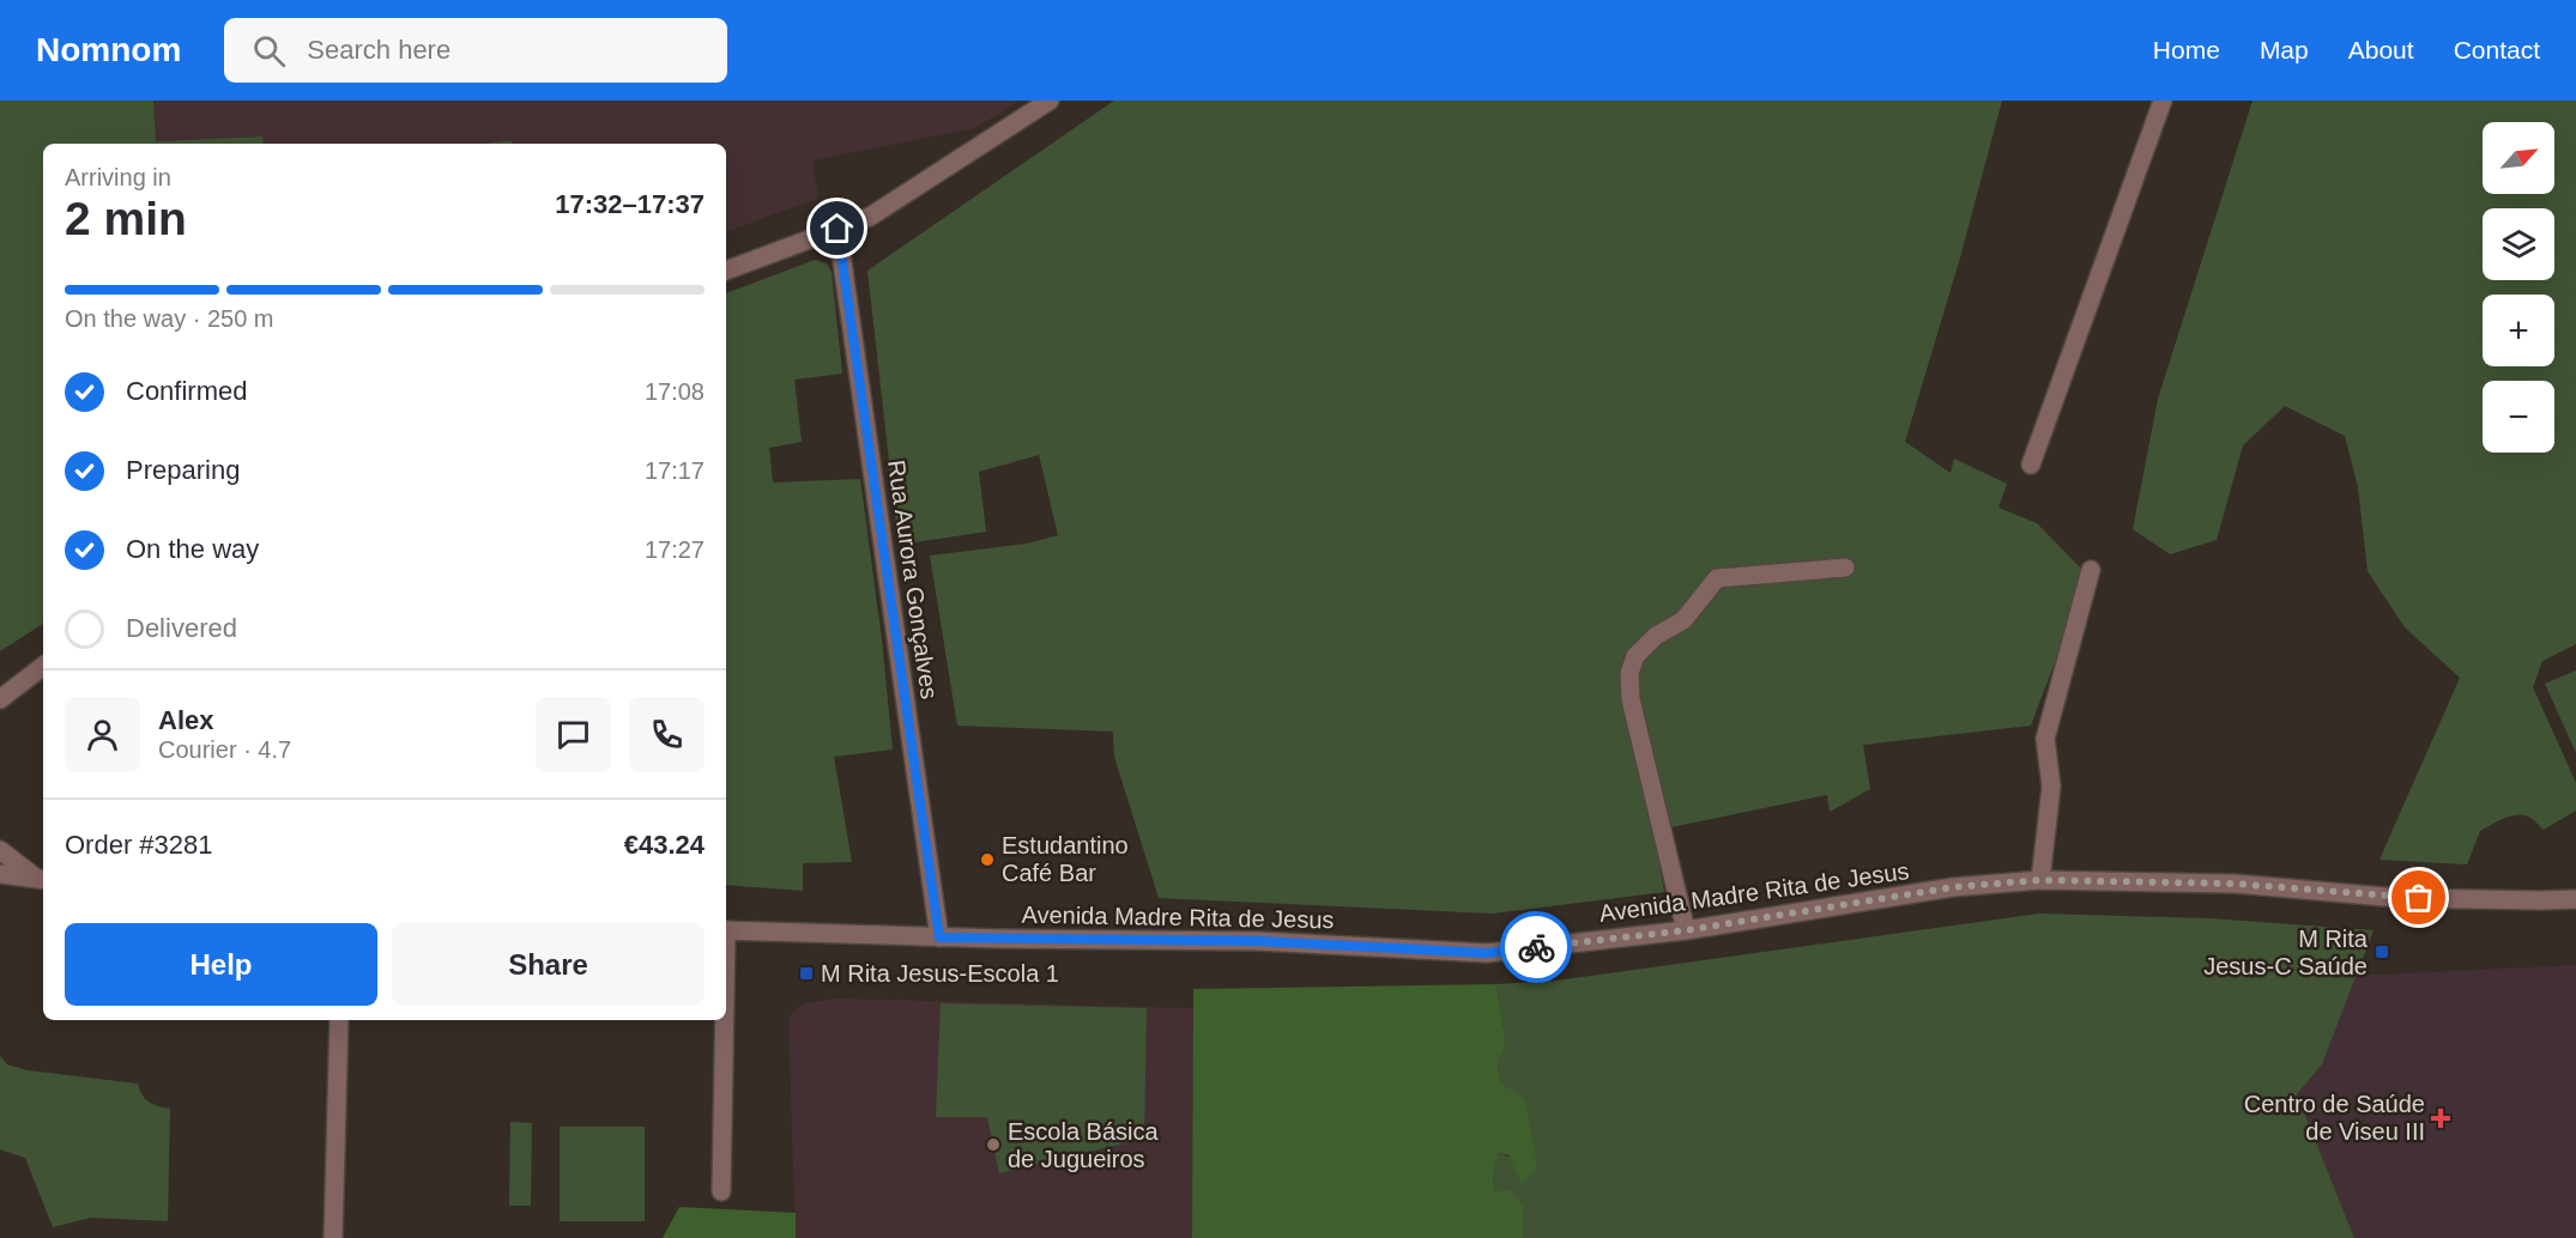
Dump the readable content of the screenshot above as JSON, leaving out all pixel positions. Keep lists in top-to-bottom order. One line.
{"streets":{"street":["Rua Aurora Gonçalves","Avenida Madre Rita de Jesus"]},"crossings":[["Rua Aurora Gonçalves","Avenida Madre Rita de Jesus"]],"places":{"other":["Estudantino Café Bar","Escola Básica de Jugueiros"],"transit":["M Rita Jesus-C Saúde","M Rita Jesus-Escola 1"],"health":["Centro de Saúde de Viseu III"]},"north":"top right","page":{"header":"Nomnom","search":"Search here","nav":["Home","Map","About","Contact"],"map_buttons":["+","−"],"heading":["2 min","Arriving in","17:32–17:37"],"panel":["Alex","Courier · 4.7","Order #3281","€43.24"],"bar":"On the way · 250 m","list":[["Confirmed","17:08"],["Preparing","17:17"],["On the way","17:27"],"Delivered"],"buttons":["Help","Share"]}}
